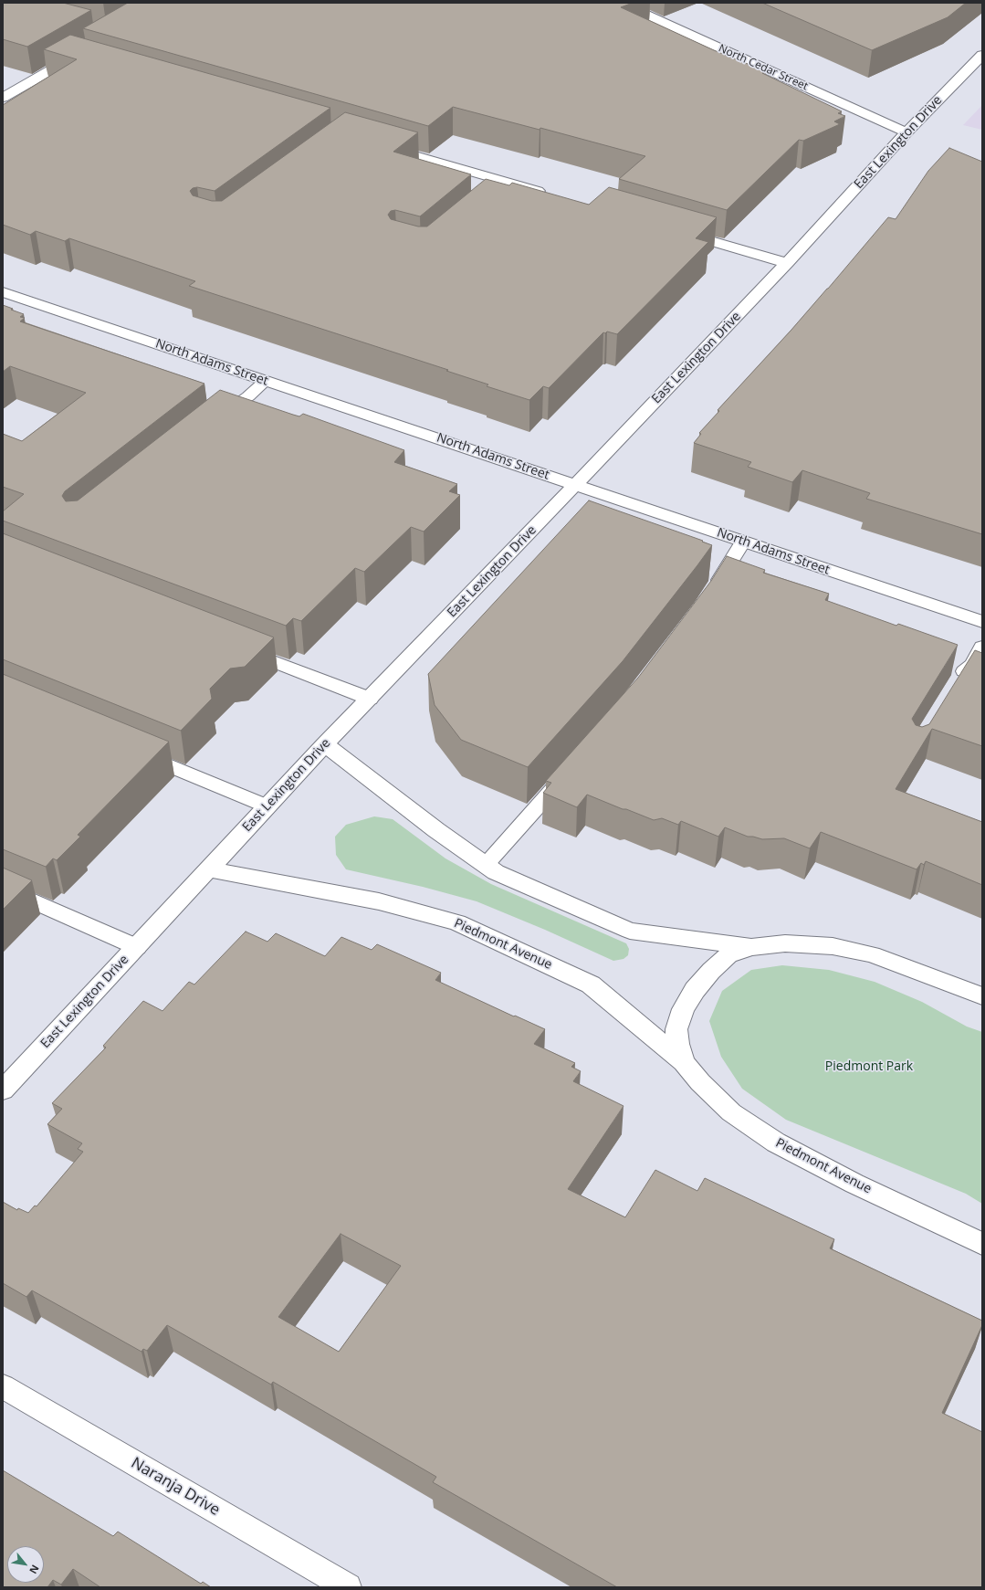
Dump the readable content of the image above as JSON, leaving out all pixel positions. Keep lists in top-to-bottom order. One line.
{"streets":{"street":["North Cedar Street","East Lexington Drive","North Adams Street","Piedmont Avenue","Naranja Drive"]},"crossings":[["North Cedar Street","East Lexington Drive"],["East Lexington Drive","North Adams Street"],["East Lexington Drive","Piedmont Avenue"]],"parks":["Piedmont Park"],"north":"bottom right"}
